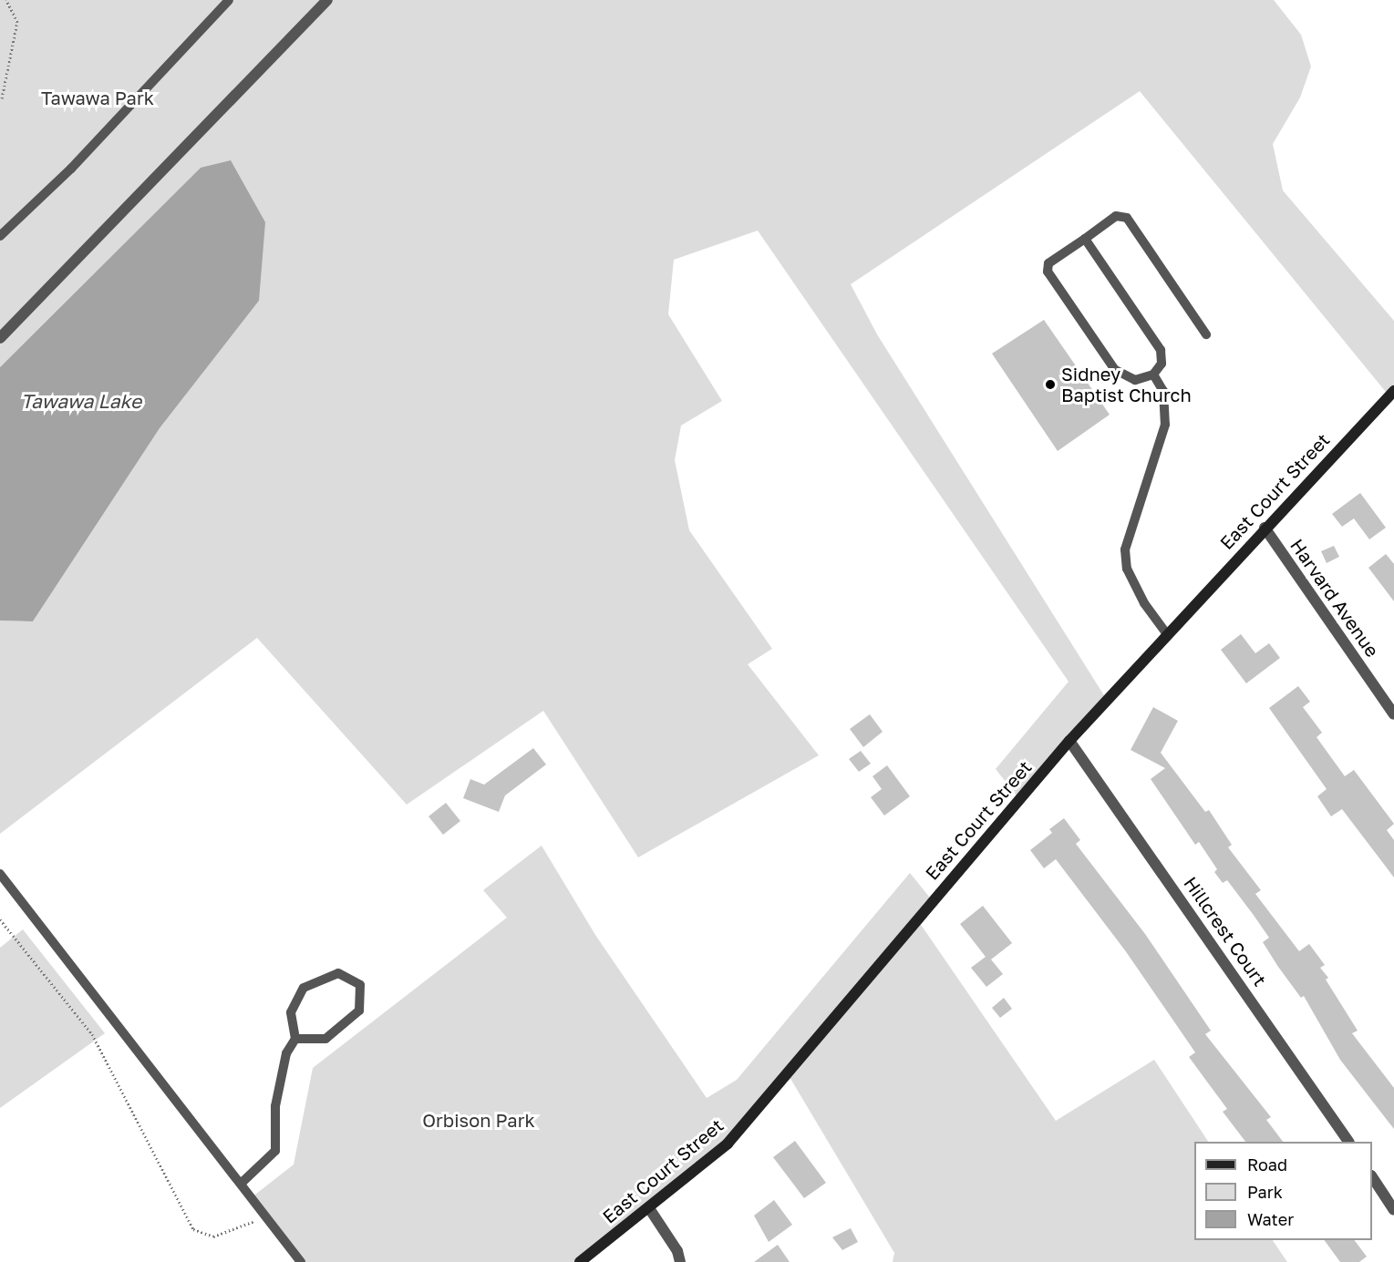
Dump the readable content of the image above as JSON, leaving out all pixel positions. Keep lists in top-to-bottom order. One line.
{"streets":{"main road":["East Court Street"],"street":["Harvard Avenue","Hillcrest Court"]},"crossings":[["East Court Street","Harvard Avenue"],["East Court Street","Hillcrest Court"]],"water":["Tawawa Lake"],"parks":["Tawawa Park","Orbison Park"],"places":["Sidney Baptist Church"],"legend":["Road","Park","Water"]}
